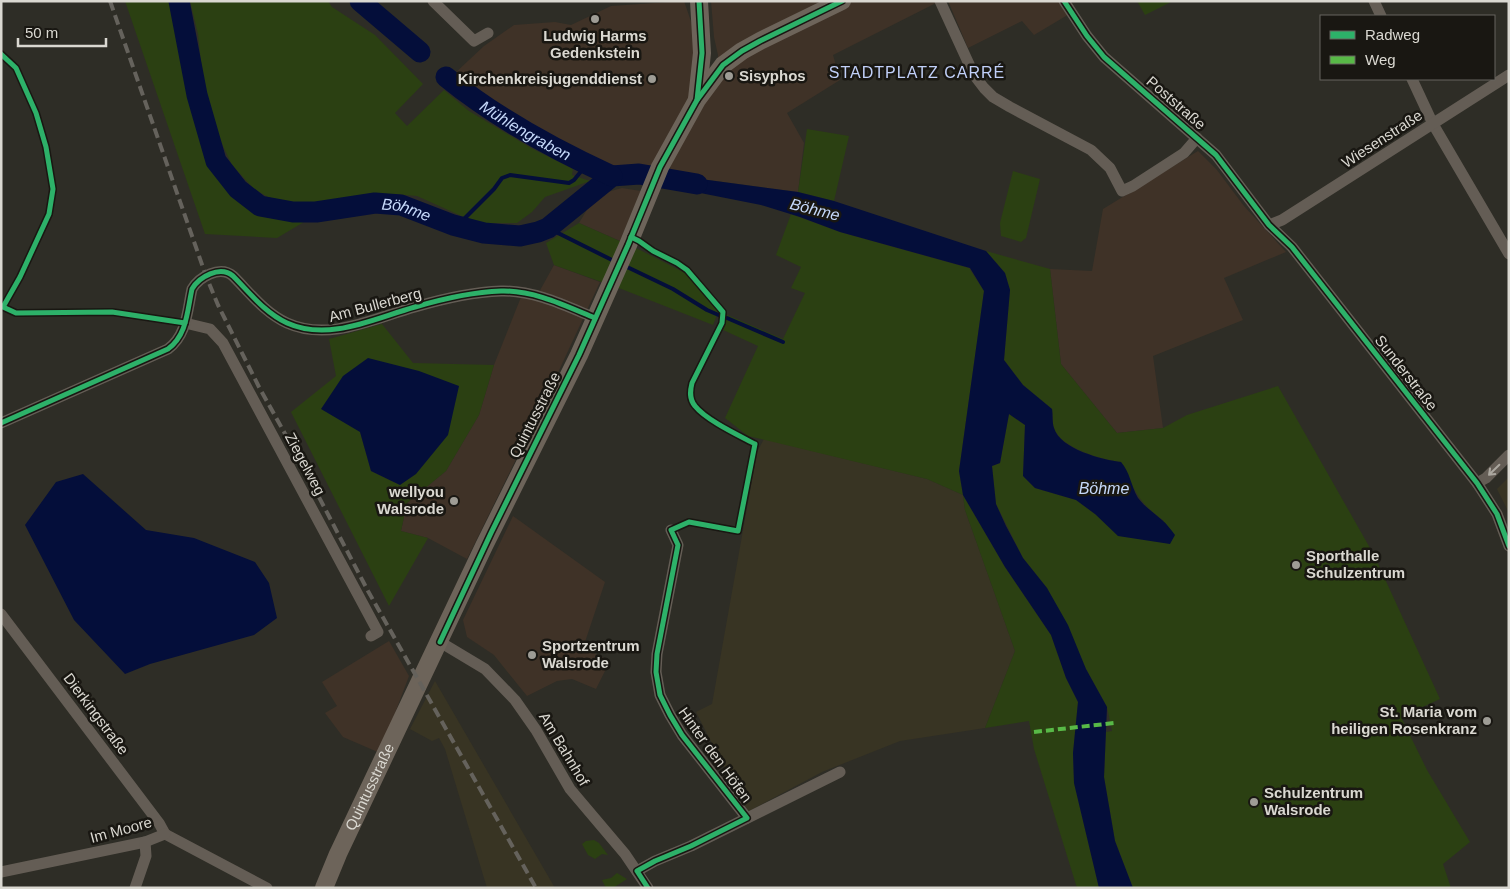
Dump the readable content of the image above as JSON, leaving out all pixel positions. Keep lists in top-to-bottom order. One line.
{"streets":{"main road":["Quintusstraße"],"street":["Poststraße","Wiesenstraße","Am Bullerberg","Sunderstraße","Ziegelweg","Dierkingstraße","Am Bahnhof","Hinter den Höfen","Im Moore"]},"crossings":[["Poststraße","Wiesenstraße"],["Poststraße","Sunderstraße"],["Wiesenstraße","Sunderstraße"],["Am Bullerberg","Quintusstraße"],["Am Bullerberg","Ziegelweg"],["Quintusstraße","Am Bahnhof"],["Dierkingstraße","Im Moore"]],"districts":["STADTPLATZ CARRÉ"],"water":["Mühlengraben","Böhme"],"places":["Ludwig Harms Gedenkstein","Sisyphos","Kirchenkreisjugenddienst","wellyou Walsrode","Sporthalle Schulzentrum","Sportzentrum Walsrode","St. Maria vom heiligen Rosenkranz","Schulzentrum Walsrode"],"legend":["Radweg","Weg"],"scale_bar":"50 m"}
